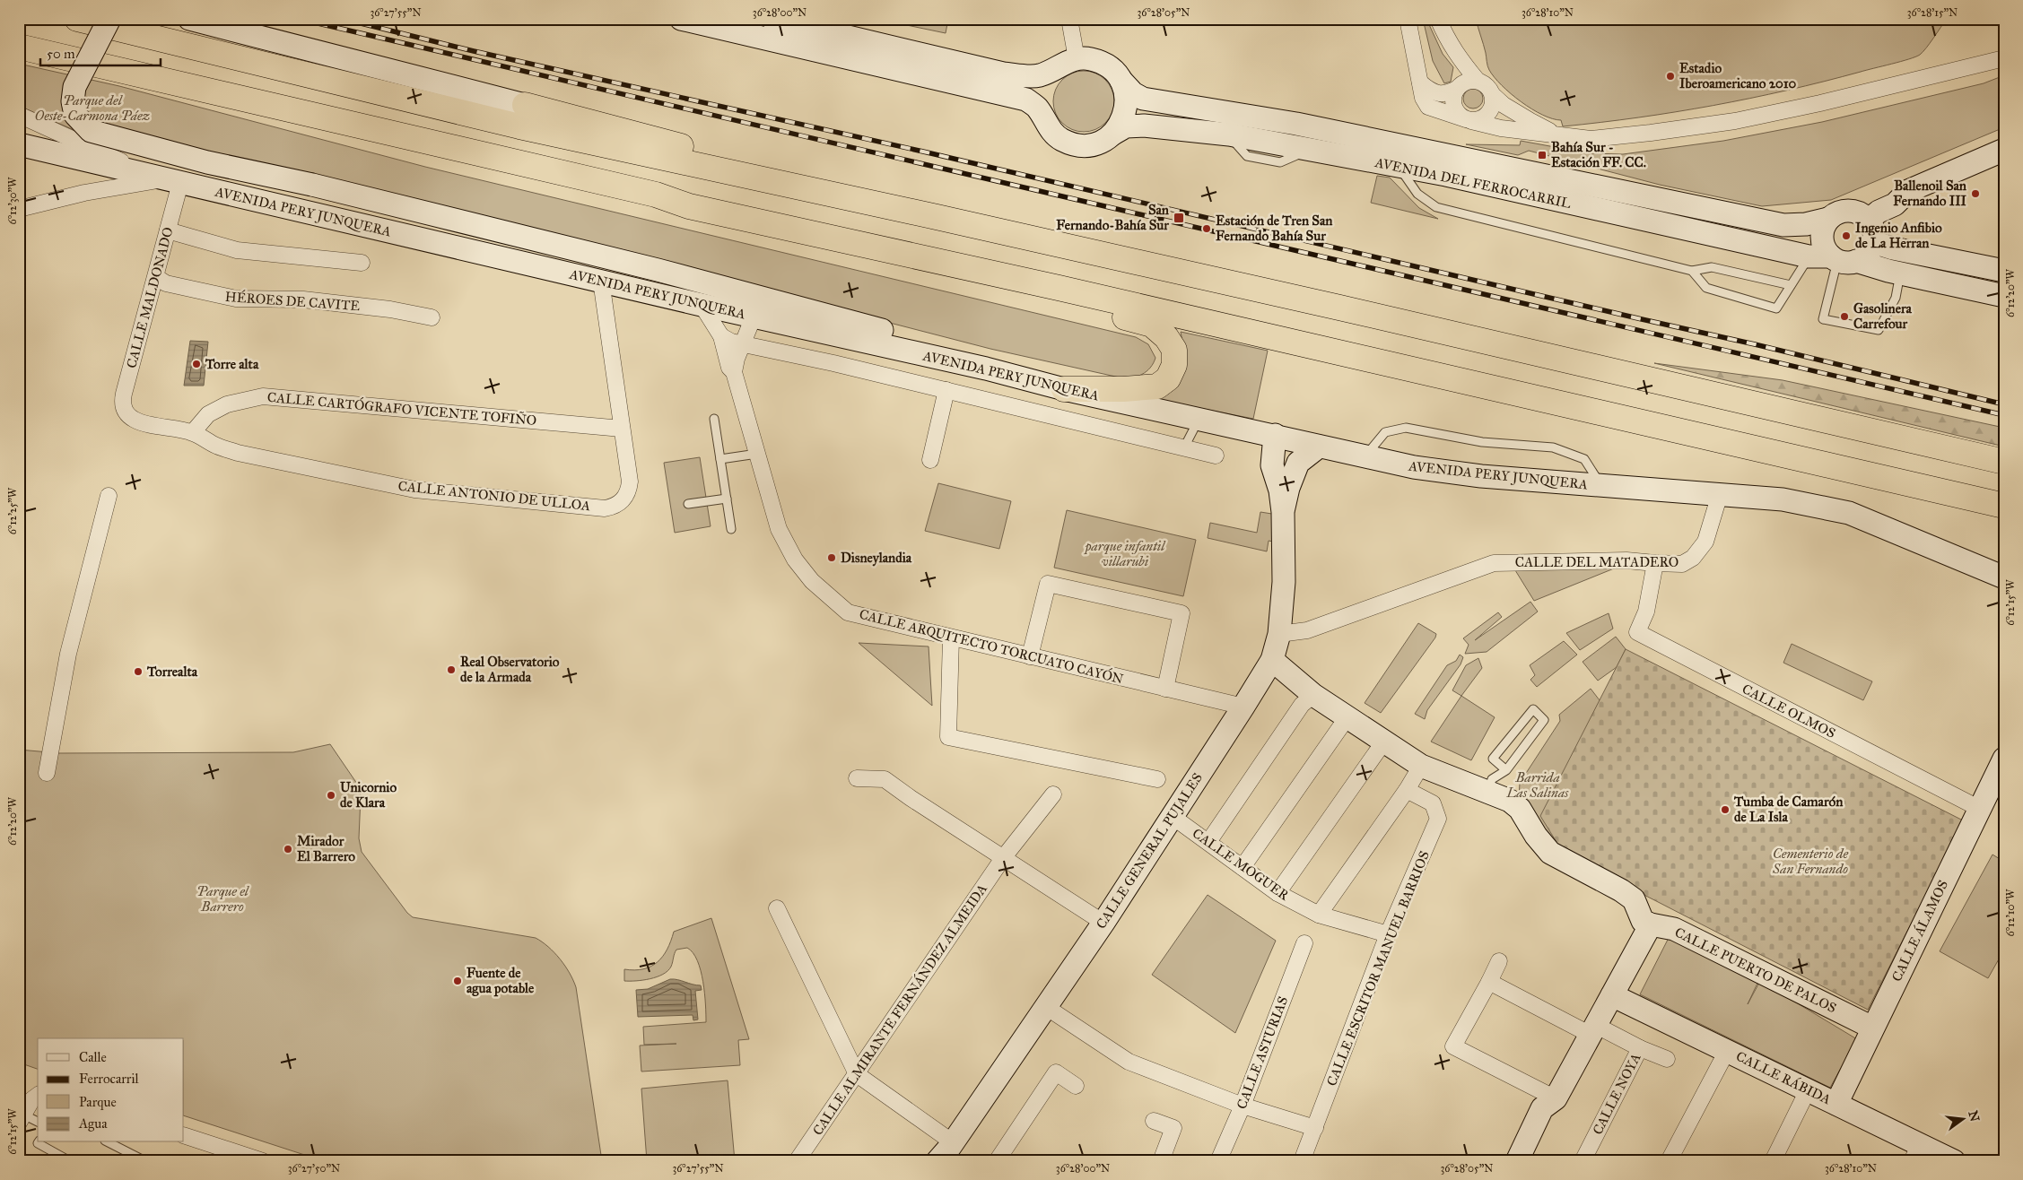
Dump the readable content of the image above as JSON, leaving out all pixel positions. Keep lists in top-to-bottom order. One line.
{"streets":{"street":["AVENIDA DEL FERROCARRIL","AVENIDA PERY JUNQUERA","CALLE MALDONADO","HÉROES DE CAVITE","CALLE CARTÓGRAFO VICENTE TOFIÑO","CALLE ANTONIO DE ULLOA","CALLE DEL MATADERO","CALLE ARQUITECTO TORCUATO CAYÓN","CALLE OLMOS","CALLE GENERAL PUJALES","CALLE MOGUER","CALLE ÁLAMOS","CALLE ESCRITOR MANUEL BARRIOS","CALLE PUERTO DE PALOS","CALLE ALMIRANTE FERNÁNDEZ ALMEIDA","CALLE ASTURIAS","CALLE RÁBIDA","CALLE NOYA"]},"crossings":[["AVENIDA PERY JUNQUERA","CALLE MALDONADO"],["AVENIDA PERY JUNQUERA","CALLE ANTONIO DE ULLOA"],["AVENIDA PERY JUNQUERA","CALLE DEL MATADERO"],["AVENIDA PERY JUNQUERA","CALLE ARQUITECTO TORCUATO CAYÓN"],["CALLE MALDONADO","HÉROES DE CAVITE"],["CALLE MALDONADO","CALLE ANTONIO DE ULLOA"],["CALLE CARTÓGRAFO VICENTE TOFIÑO","CALLE ANTONIO DE ULLOA"],["CALLE DEL MATADERO","CALLE OLMOS"],["CALLE DEL MATADERO","CALLE GENERAL PUJALES"],["CALLE ARQUITECTO TORCUATO CAYÓN","CALLE GENERAL PUJALES"],["CALLE OLMOS","CALLE ÁLAMOS"],["CALLE GENERAL PUJALES","CALLE MOGUER"],["CALLE MOGUER","CALLE ESCRITOR MANUEL BARRIOS"],["CALLE ÁLAMOS","CALLE PUERTO DE PALOS"],["CALLE ÁLAMOS","CALLE RÁBIDA"]],"parks":["Parque del Oeste-Carmona Páez","parque infantil villarubi","Barrida Las Salinas","Cementerio de San Fernando","Parque el Barrero"],"places":{"other":["Estadio Iberoamericano 2010","Ballenoil San Fernando III","Estación de Tren San Fernando Bahía Sur","Ingenio Anfibio de La Herran","Gasolinera Carrefour","Torre alta","Disneylandia","Real Observatorio de la Armada","Torrealta","Unicornio de Klara","Tumba de Camarón de La Isla","Mirador El Barrero","Fuente de agua potable"],"transit":["Bahía Sur - Estación FF. CC.","San Fernando-Bahía Sur"]},"legend":["Calle","Ferrocarril","Parque","Agua"],"scale_bar":"50 m","north":"right","coordinates":["36°27'55\"N","36°28'00\"N","36°28'05\"N","36°28'10\"N","36°28'15\"N","6°12'30\"W","6°12'20\"W","6°12'25\"W","6°12'15\"W","6°12'10\"W","36°27'50\"N"]}
